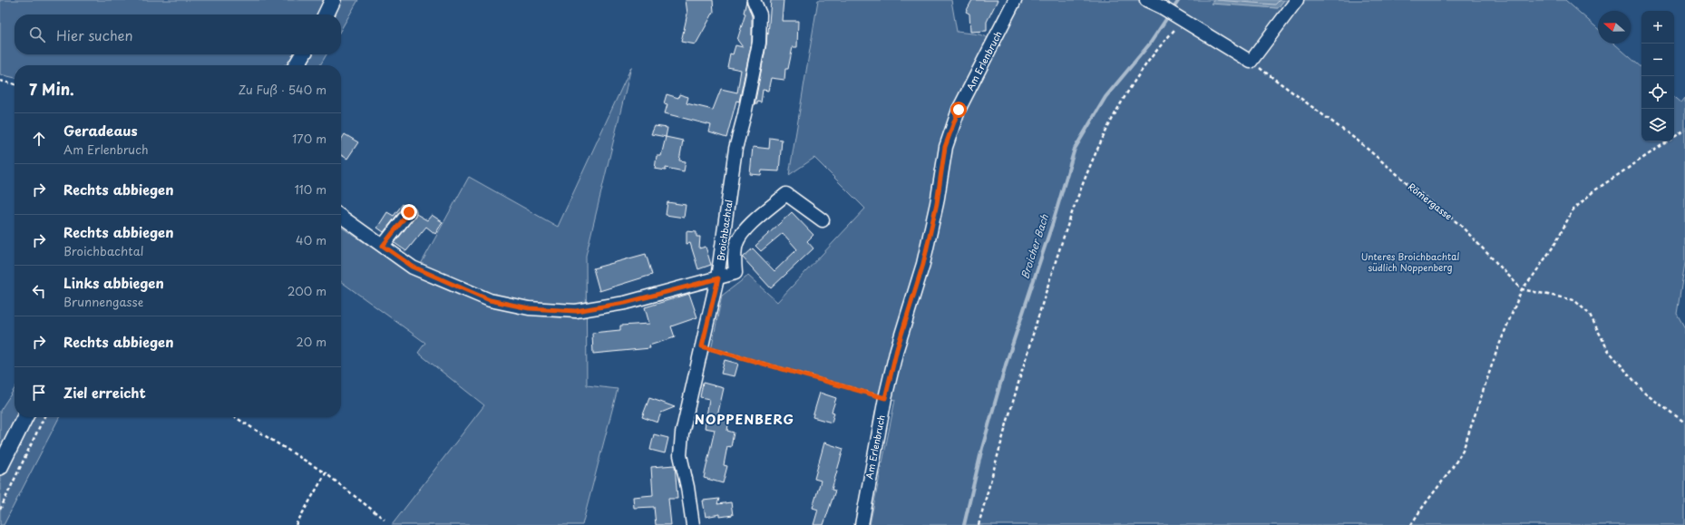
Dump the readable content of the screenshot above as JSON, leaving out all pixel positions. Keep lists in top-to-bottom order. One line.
{"streets":{"street":["Am Erlenbruch","Broichbachtal"],"path":["Römergasse"]},"districts":["NOPPENBERG"],"water":["Broicher Bach"],"parks":["Unteres Broichbachtal südlich Noppenberg"],"north":"left","page":{"map_buttons":["+","−"],"search":"Hier suchen","heading":["7 Min.","Zu Fuß · 540 m"],"list":[["Geradeaus","Am Erlenbruch","170 m"],["Rechts abbiegen","110 m"],["Rechts abbiegen","Broichbachtal","40 m"],["Links abbiegen","Brunnengasse","200 m"],["Rechts abbiegen","20 m"],"Ziel erreicht"]}}
